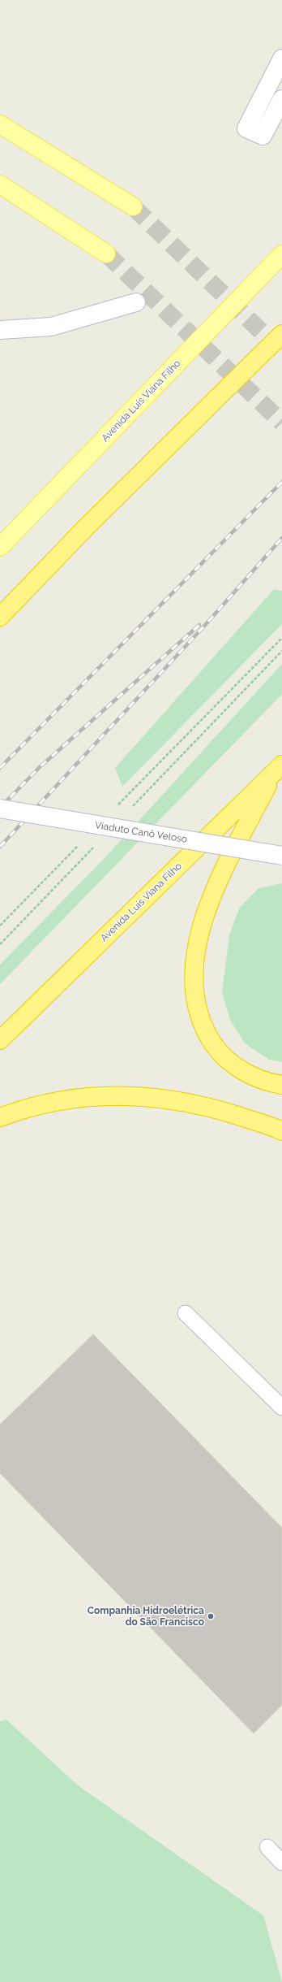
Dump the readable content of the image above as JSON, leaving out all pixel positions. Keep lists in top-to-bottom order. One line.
{"streets":{"highway":["Avenida Luís Viana Filho"],"street":["Viaduto Canô Veloso"]},"places":["Companhia Hidroelétrica do São Francisco"]}
